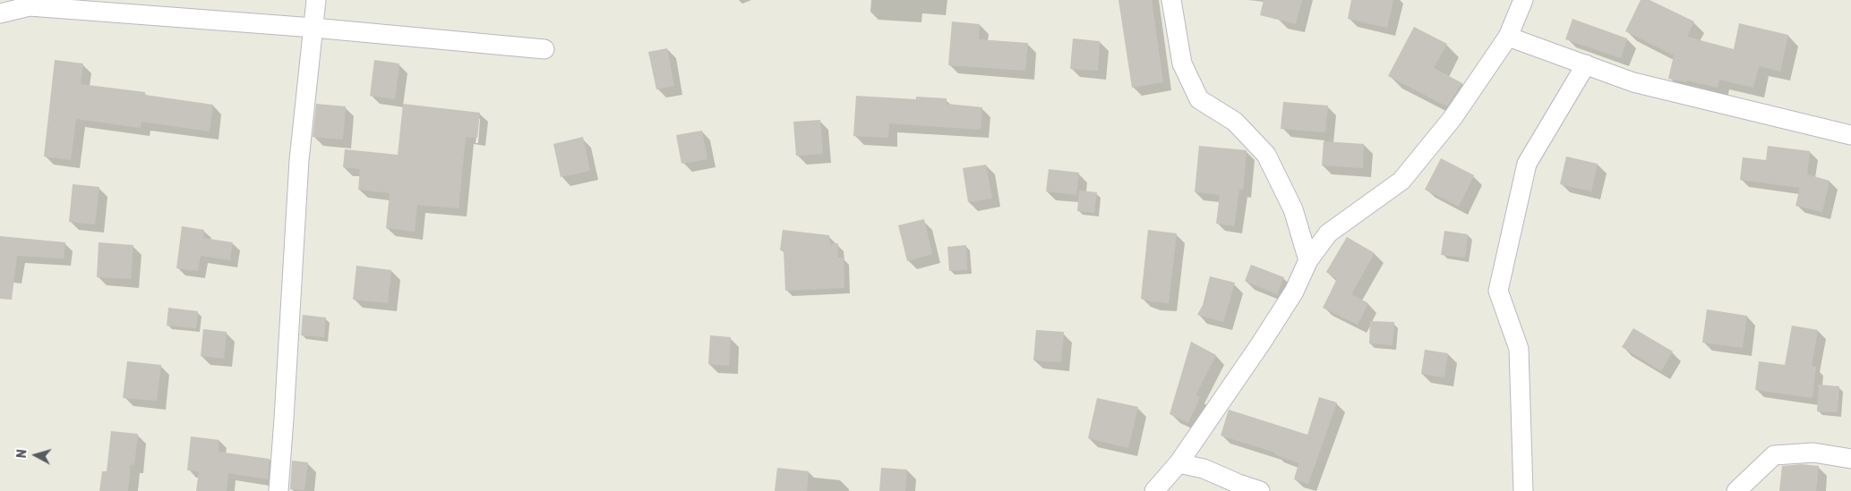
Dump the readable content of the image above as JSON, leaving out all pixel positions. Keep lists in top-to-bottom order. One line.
{"north":"left"}
